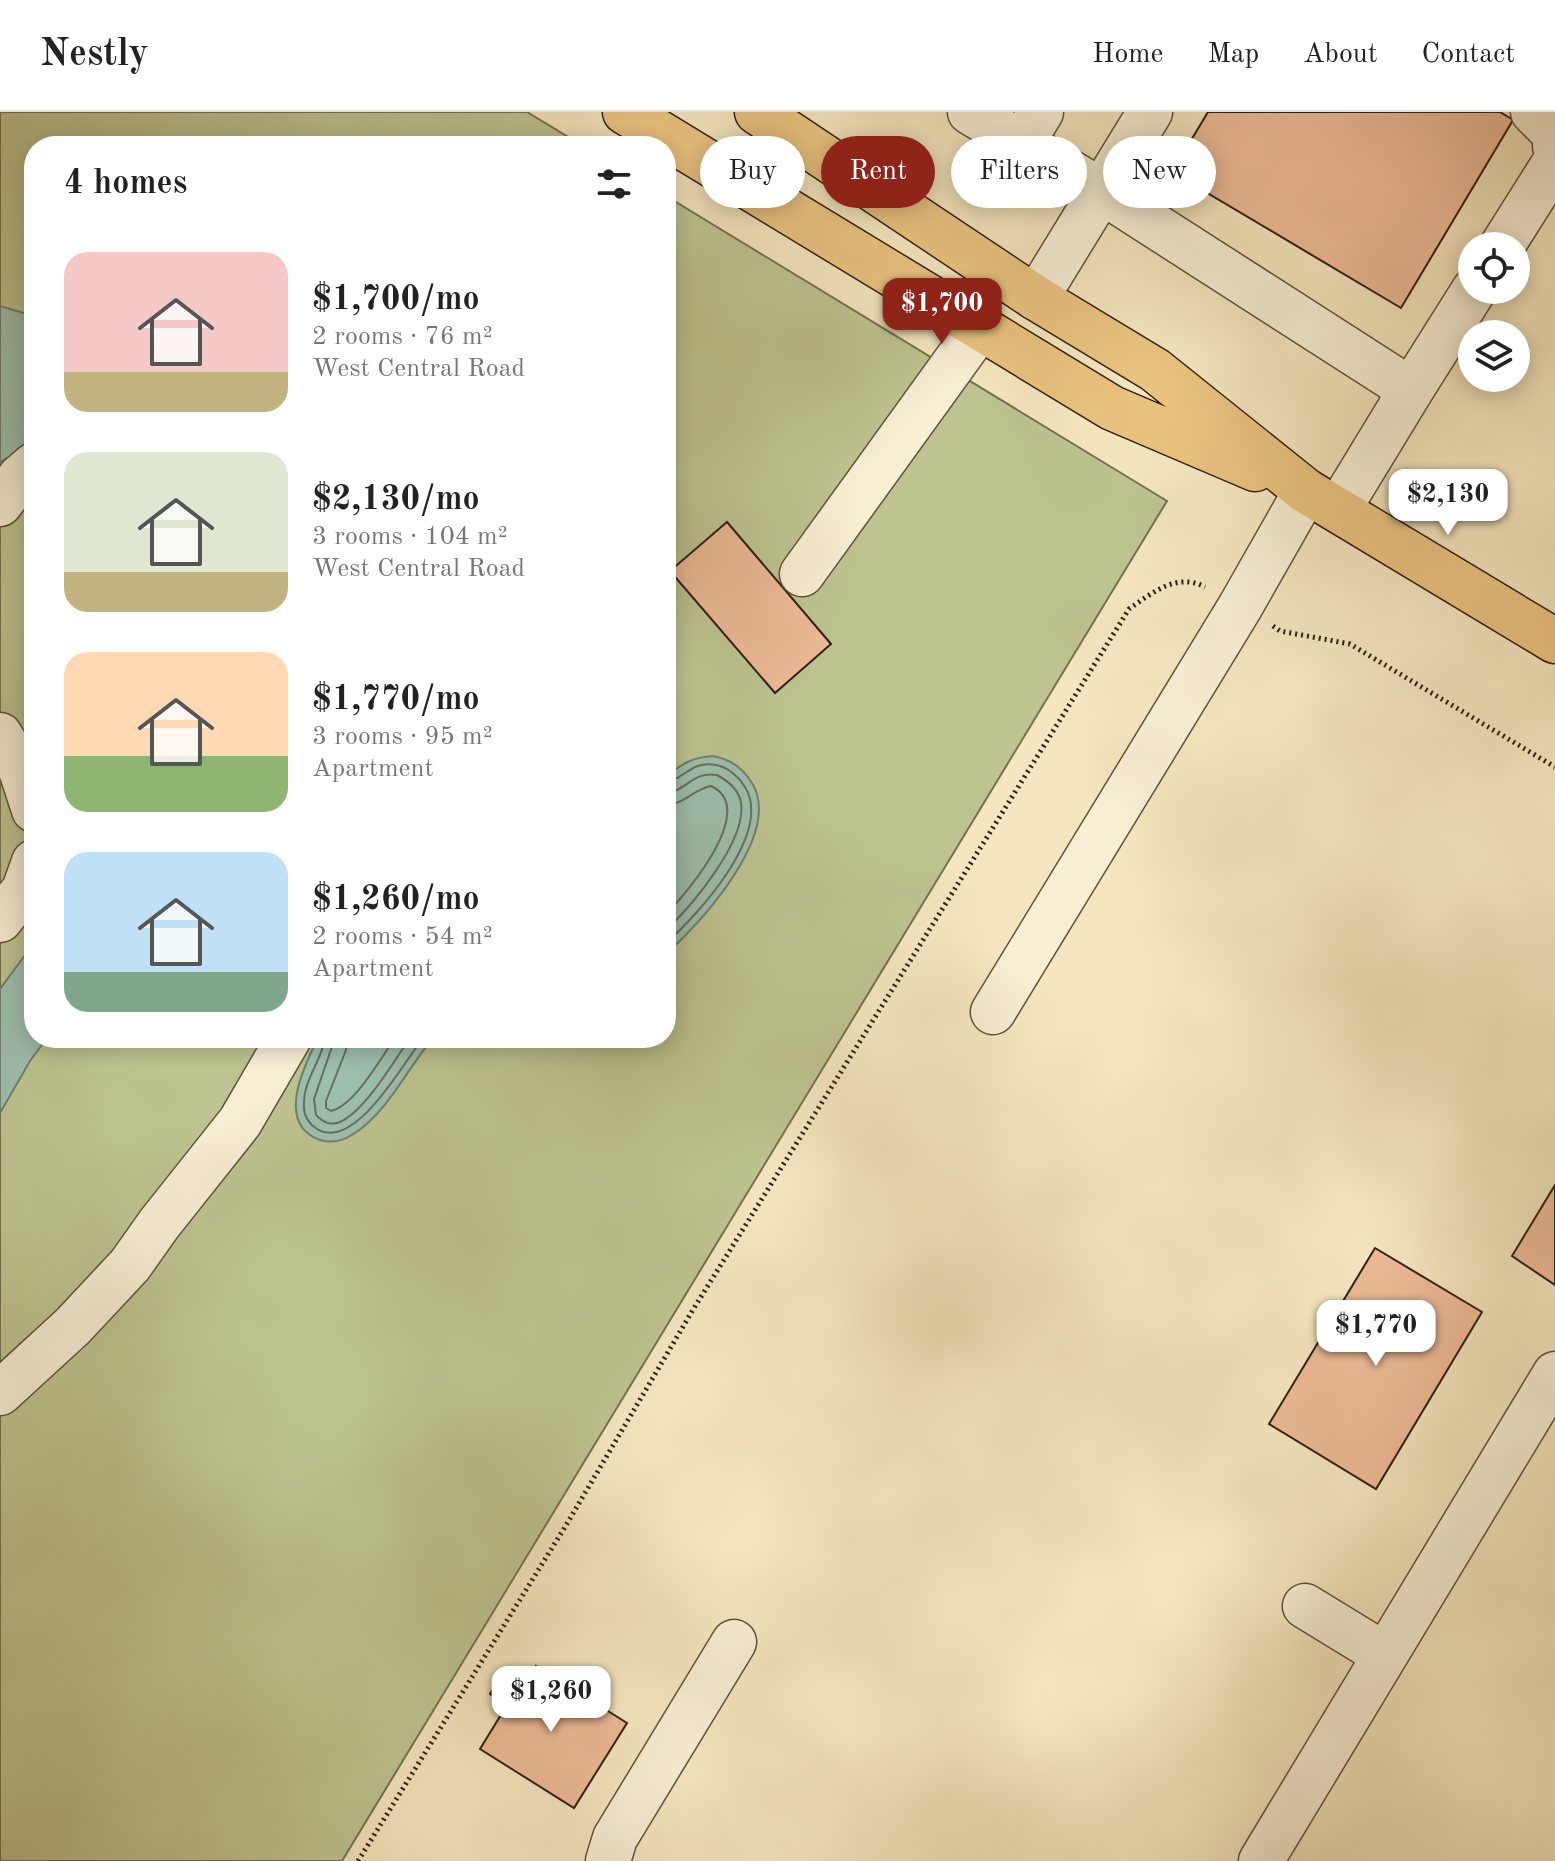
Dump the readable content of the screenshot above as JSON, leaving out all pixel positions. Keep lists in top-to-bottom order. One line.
{"page":{"header":"Nestly","nav":["Home","Map","About","Contact"],"chip":["Buy","Rent","Filters","New"],"heading":"4 homes","list":[{"name":"$1,700/mo","note":"2 rooms · 76 m² · West Central Road"},{"name":"$2,130/mo","note":"3 rooms · 104 m² · West Central Road"},{"name":"$1,770/mo","note":"3 rooms · 95 m² · Apartment"},{"name":"$1,260/mo","note":"2 rooms · 54 m² · Apartment"}],"price":["$1,700","$2,130","$1,770","$1,260"]}}
